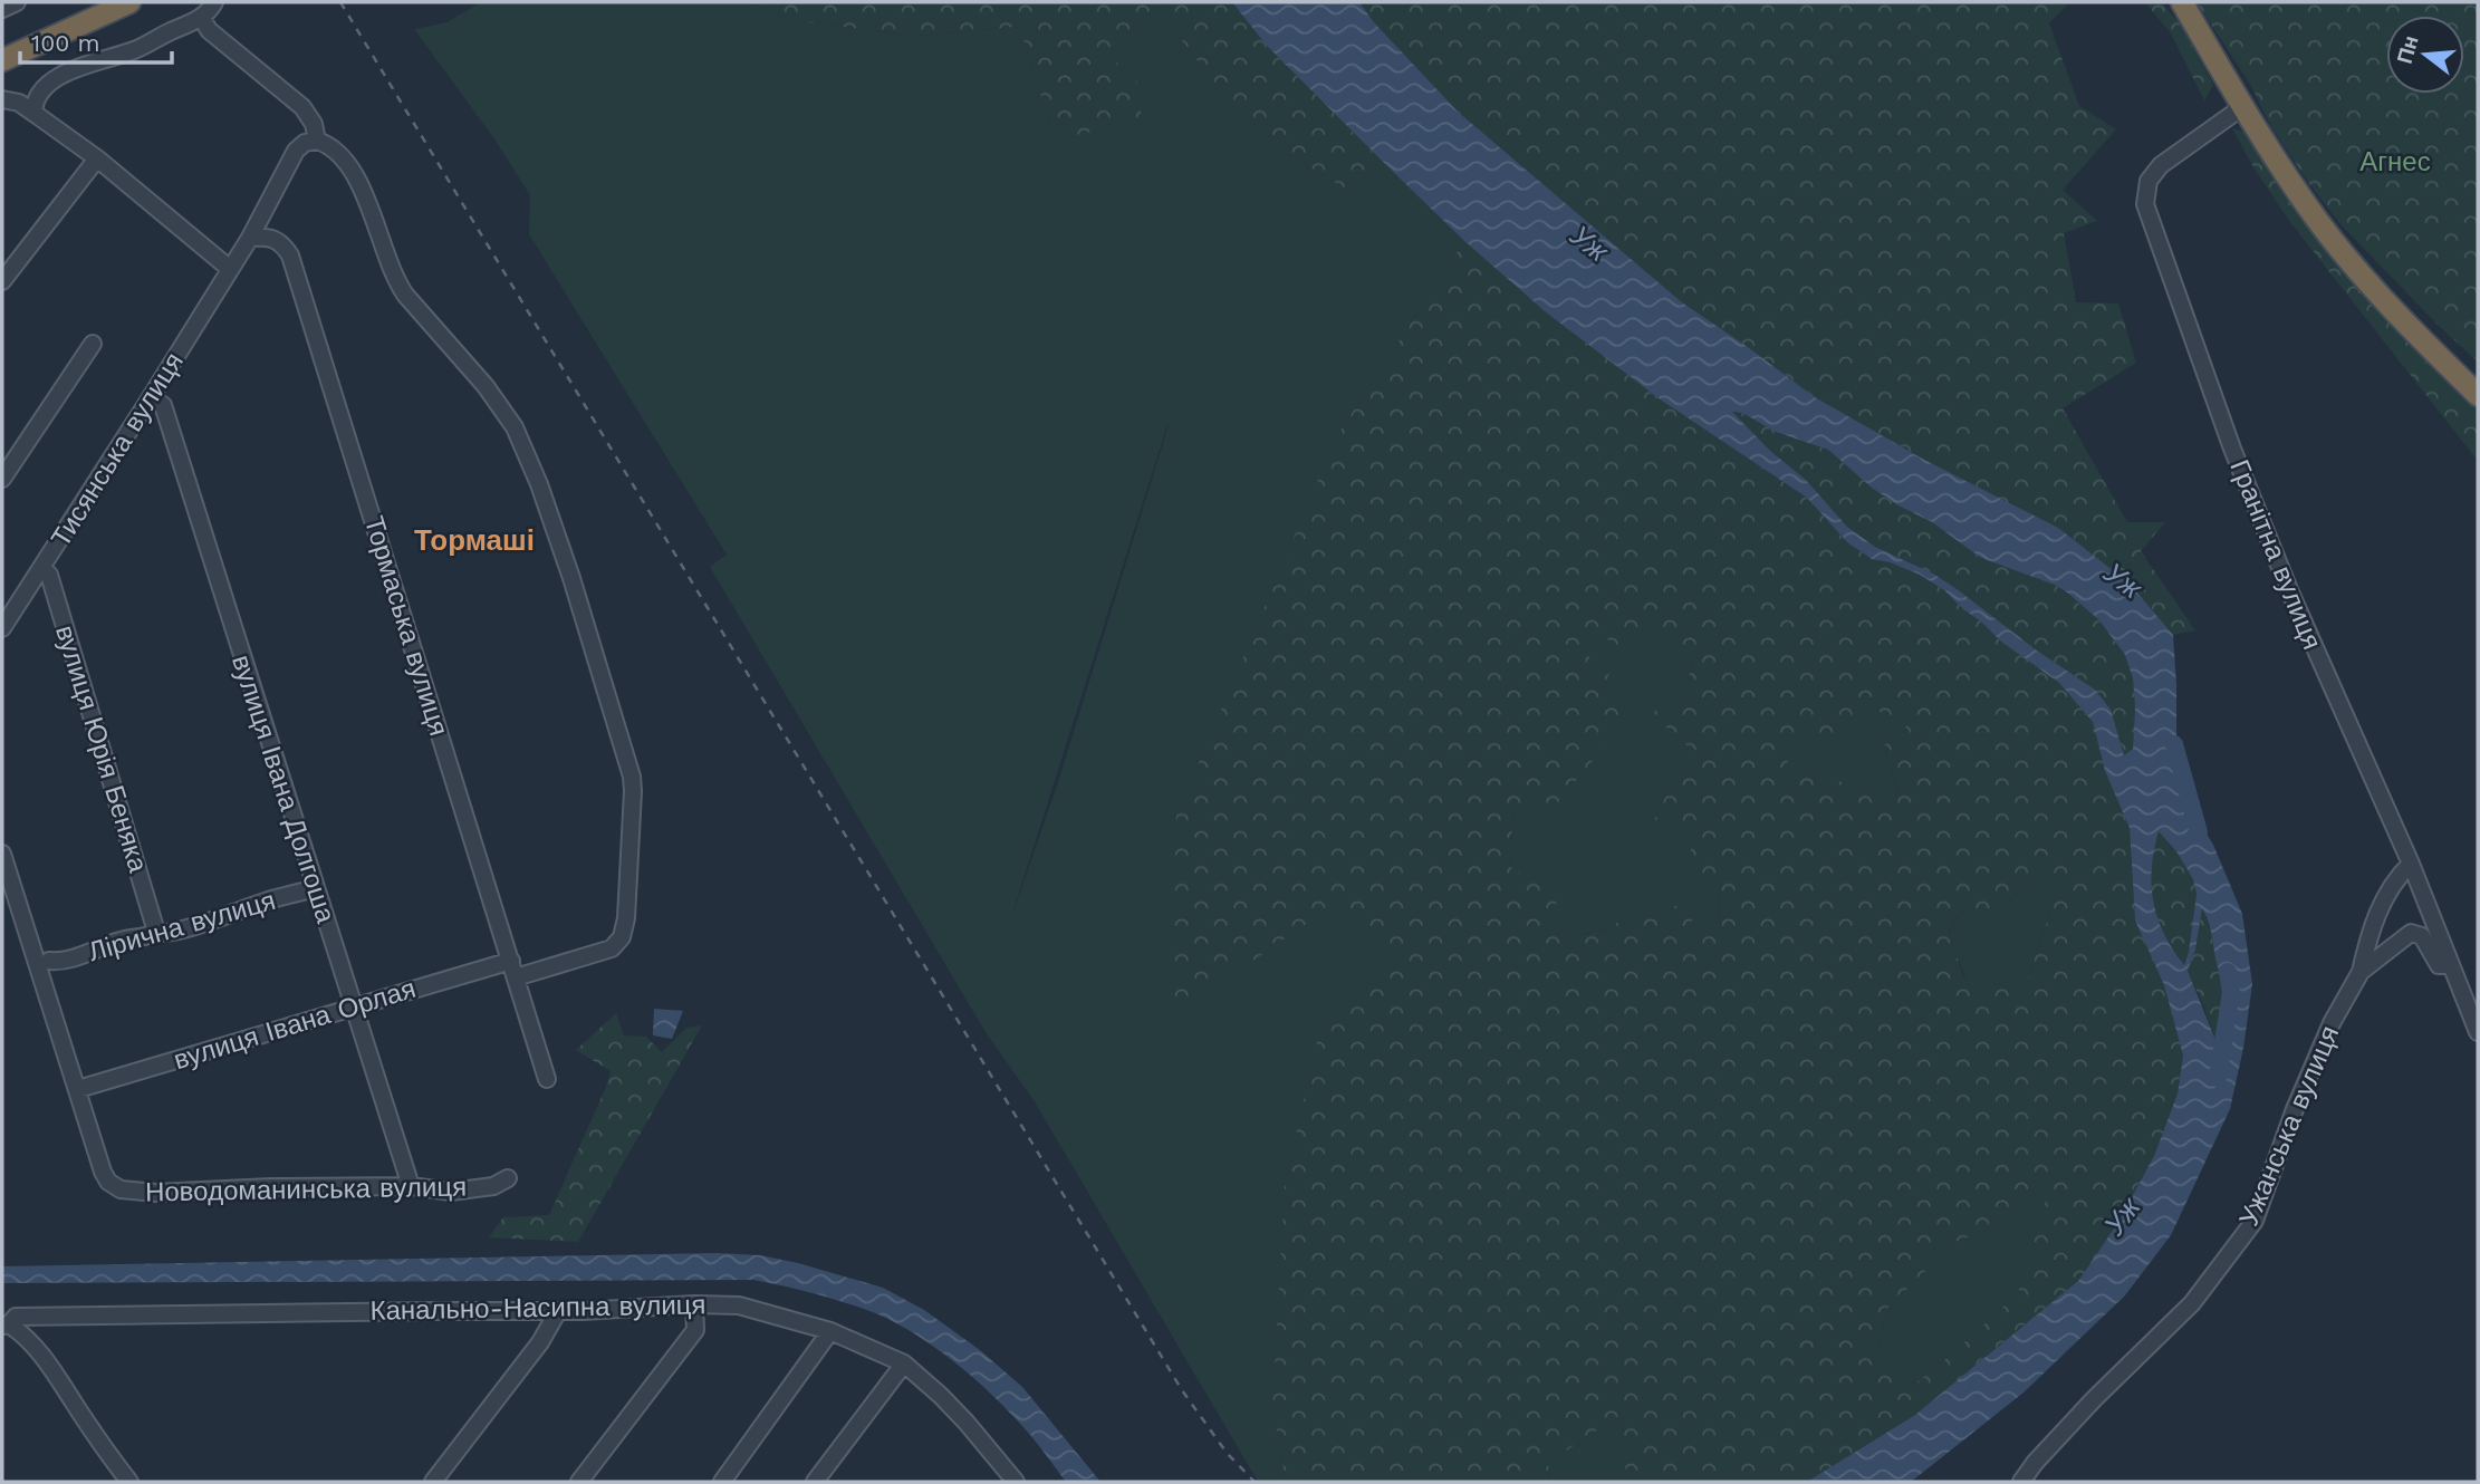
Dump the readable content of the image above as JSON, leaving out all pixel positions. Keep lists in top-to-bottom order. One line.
{"streets":{"street":["Тисянська вулиця","Гранітна вулиця","Тормаська вулиця","вулиця Юрія Беняка","вулиця Івана Долгоша","Лірична вулиця","вулиця Івана Орлая","Ужанська вулиця","Новодоманинська вулиця","Канально-Насипна вулиця"]},"crossings":[["Тисянська вулиця","вулиця Юрія Беняка"],["Тисянська вулиця","вулиця Івана Долгоша"],["Гранітна вулиця","Ужанська вулиця"],["Тормаська вулиця","вулиця Івана Орлая"],["вулиця Юрія Беняка","Лірична вулиця"],["вулиця Івана Долгоша","Лірична вулиця"],["вулиця Івана Долгоша","вулиця Івана Орлая"],["вулиця Івана Долгоша","Новодоманинська вулиця"],["вулиця Івана Орлая","Новодоманинська вулиця"]],"districts":["Тормаші"],"water":["Уж"],"parks":["Агнес"],"scale_bar":"100 m","north":"left"}
